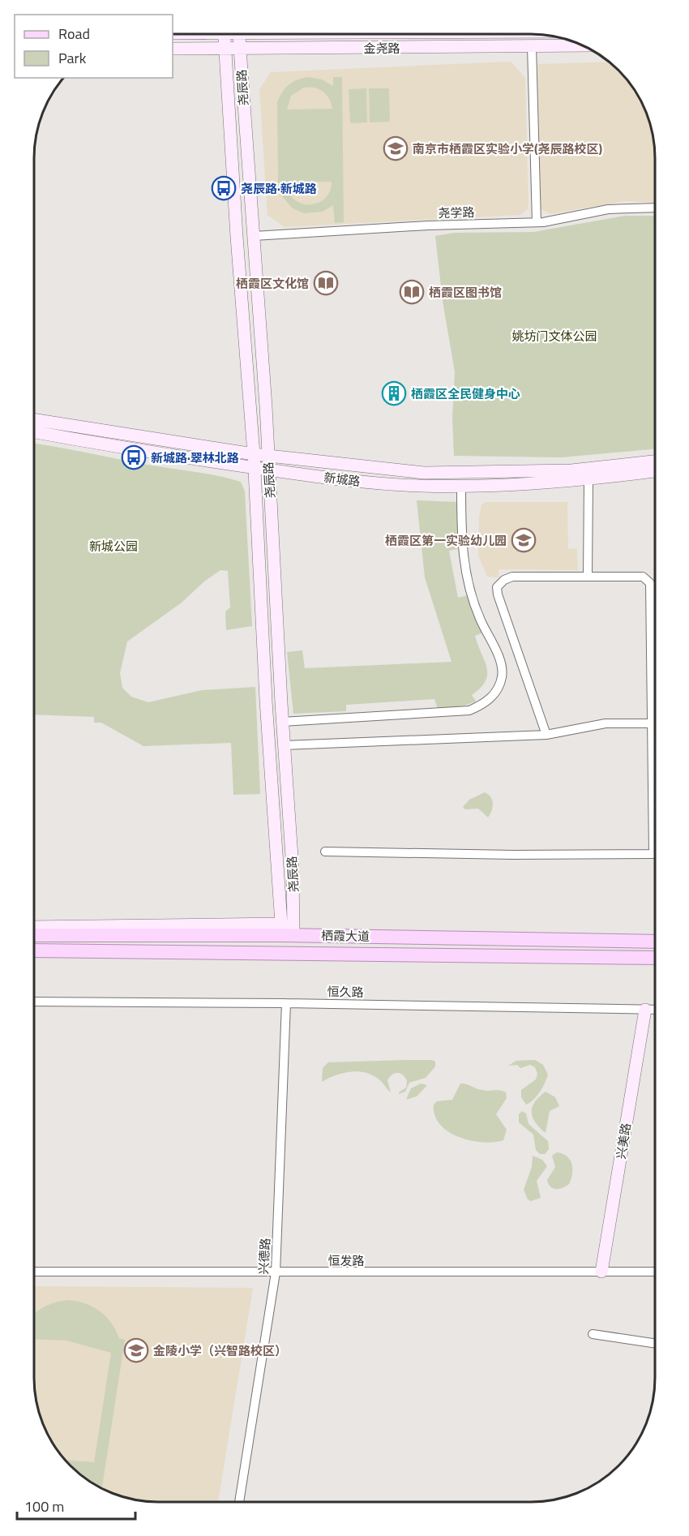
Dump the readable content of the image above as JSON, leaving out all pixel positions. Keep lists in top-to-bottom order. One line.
{"streets":{"main road":["金尧路","尧辰路","新城路","栖霞大道","兴美路"],"street":["尧学路","恒久路","兴德路","恒发路"]},"crossings":[["金尧路","尧辰路"],["尧辰路","尧学路"],["尧辰路","新城路"],["尧辰路","栖霞大道"],["恒久路","兴美路"],["恒久路","兴德路"],["兴美路","恒发路"],["兴德路","恒发路"]],"parks":["姚坊门文体公园","新城公园"],"places":{"school or university":["南京市栖霞区实验小学(尧辰路校区)","栖霞区第一实验幼儿园","金陵小学（兴智路校区）"],"bus stop":["尧辰路·新城路","新城路·翠林北路"],"library":["栖霞区文化馆","栖霞区图书馆"],"building":["栖霞区全民健身中心"]},"legend":["Road","Park"],"scale_bar":"100 m"}
